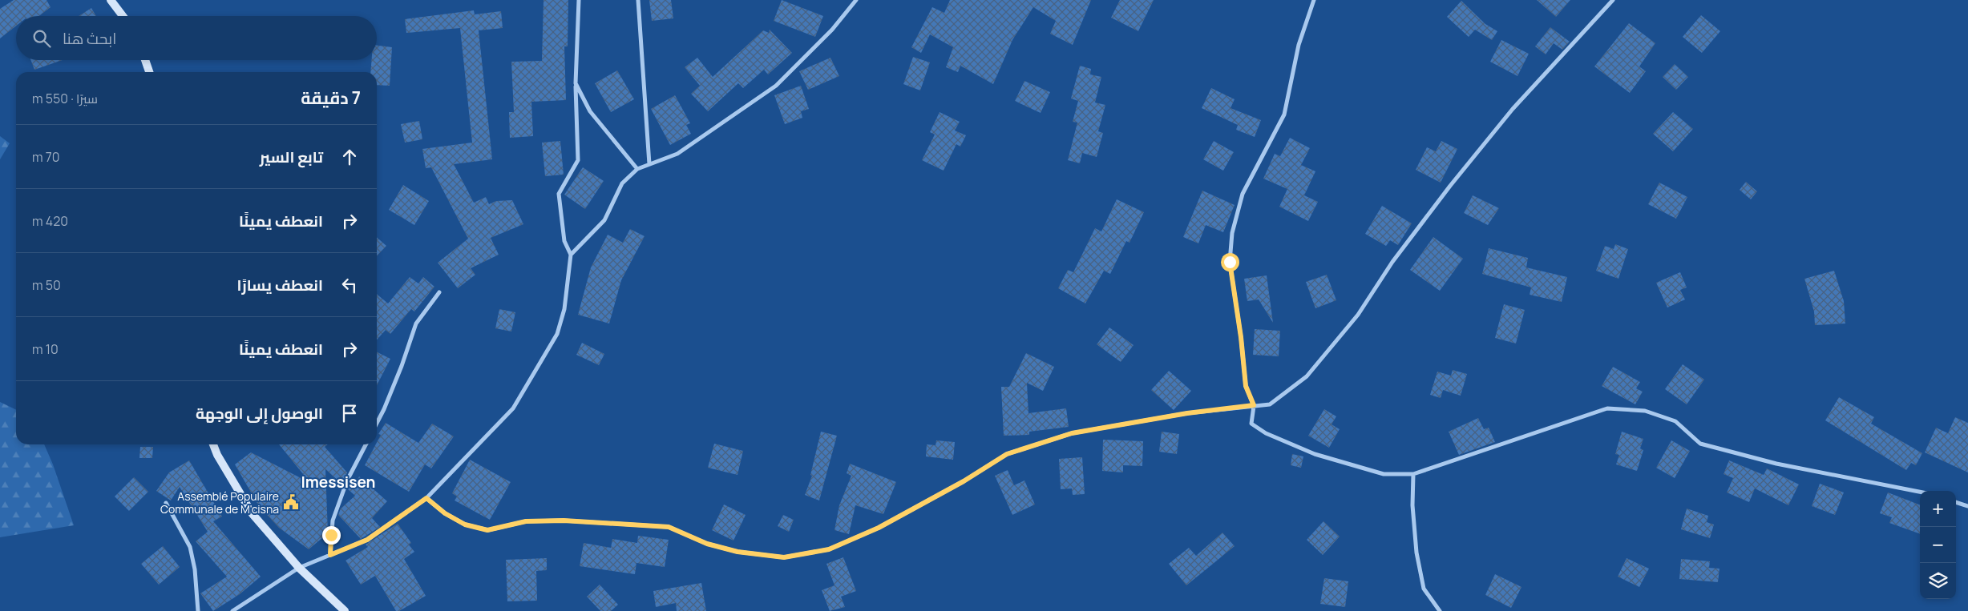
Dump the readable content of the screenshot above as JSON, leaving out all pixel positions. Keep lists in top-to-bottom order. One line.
{"districts":["Imessisen"],"places":{"public building":["Assemblé Populaire Communale de M'cisna"]},"page":{"search":"ابحث هنا","heading":["7 دقيقة","سيرًا · 550 m"],"list":[["تابع السير","70 m"],["انعطف يمينًا","420 m"],["انعطف يسارًا","50 m"],["انعطف يمينًا","10 m"],"الوصول إلى الوجهة"],"map_buttons":["+","−"]}}
